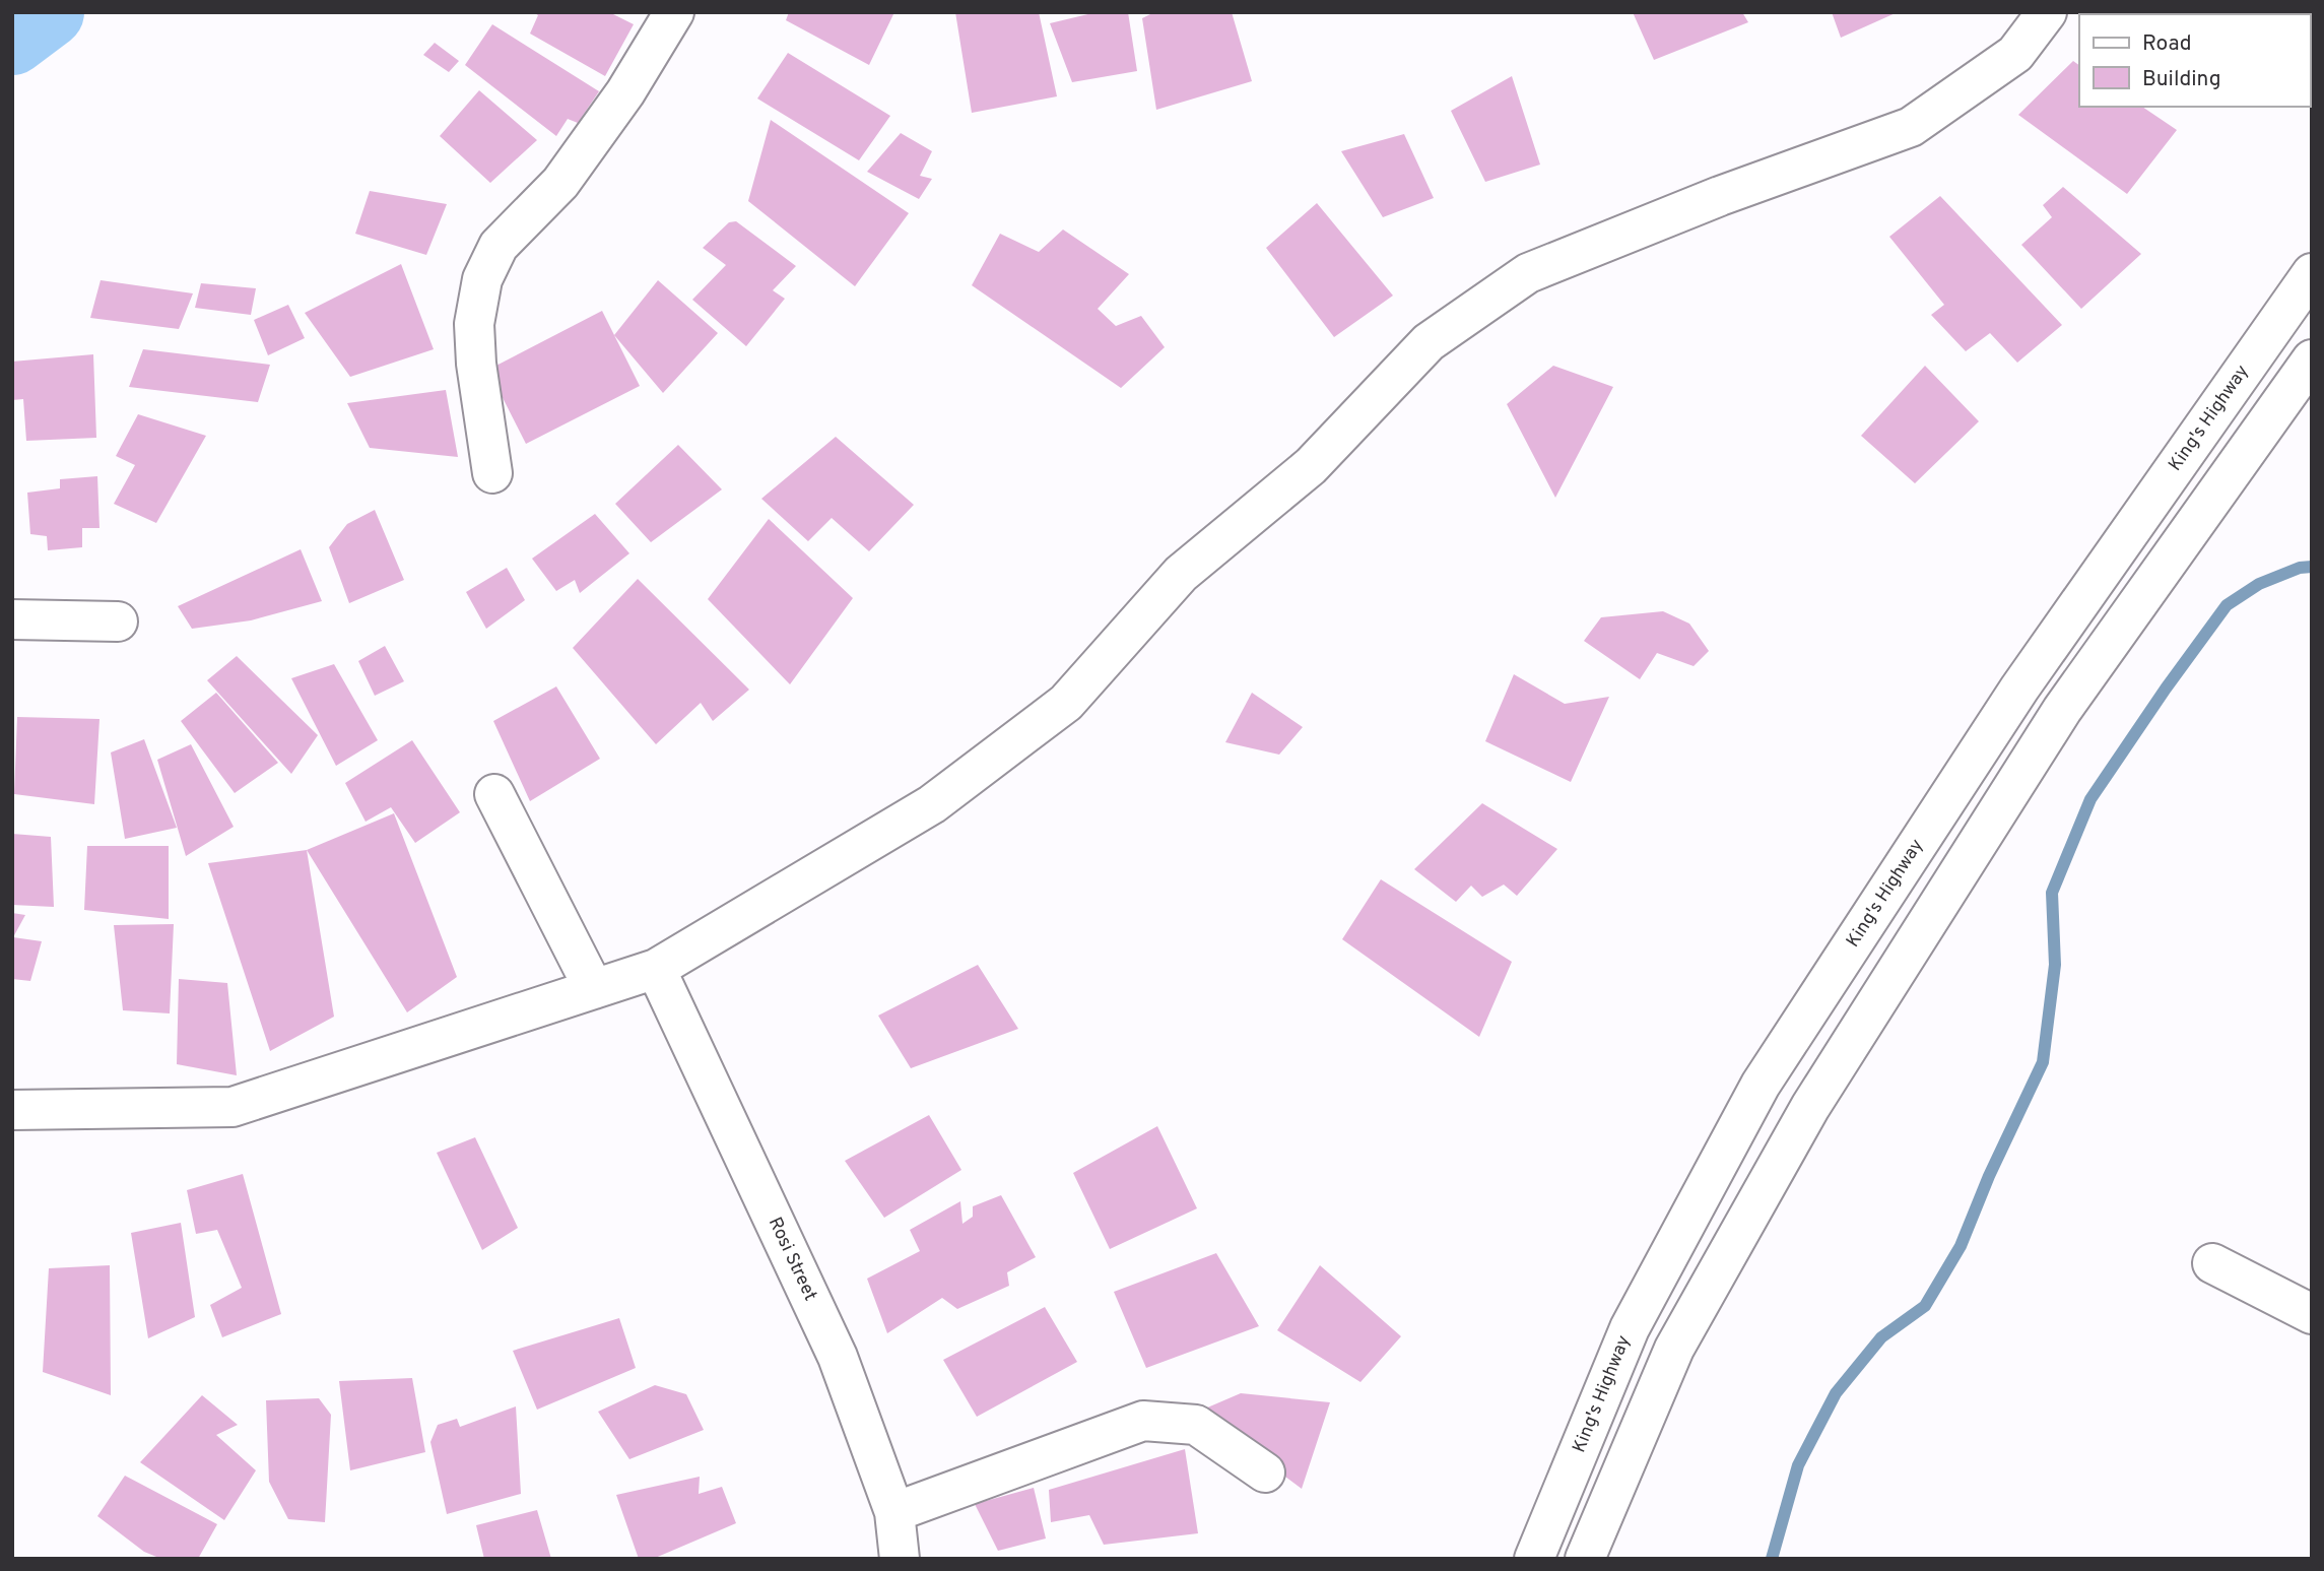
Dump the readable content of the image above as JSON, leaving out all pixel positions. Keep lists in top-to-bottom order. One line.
{"streets":{"main road":["King's Highway","Rosi Street"]},"legend":["Road","Building"]}
